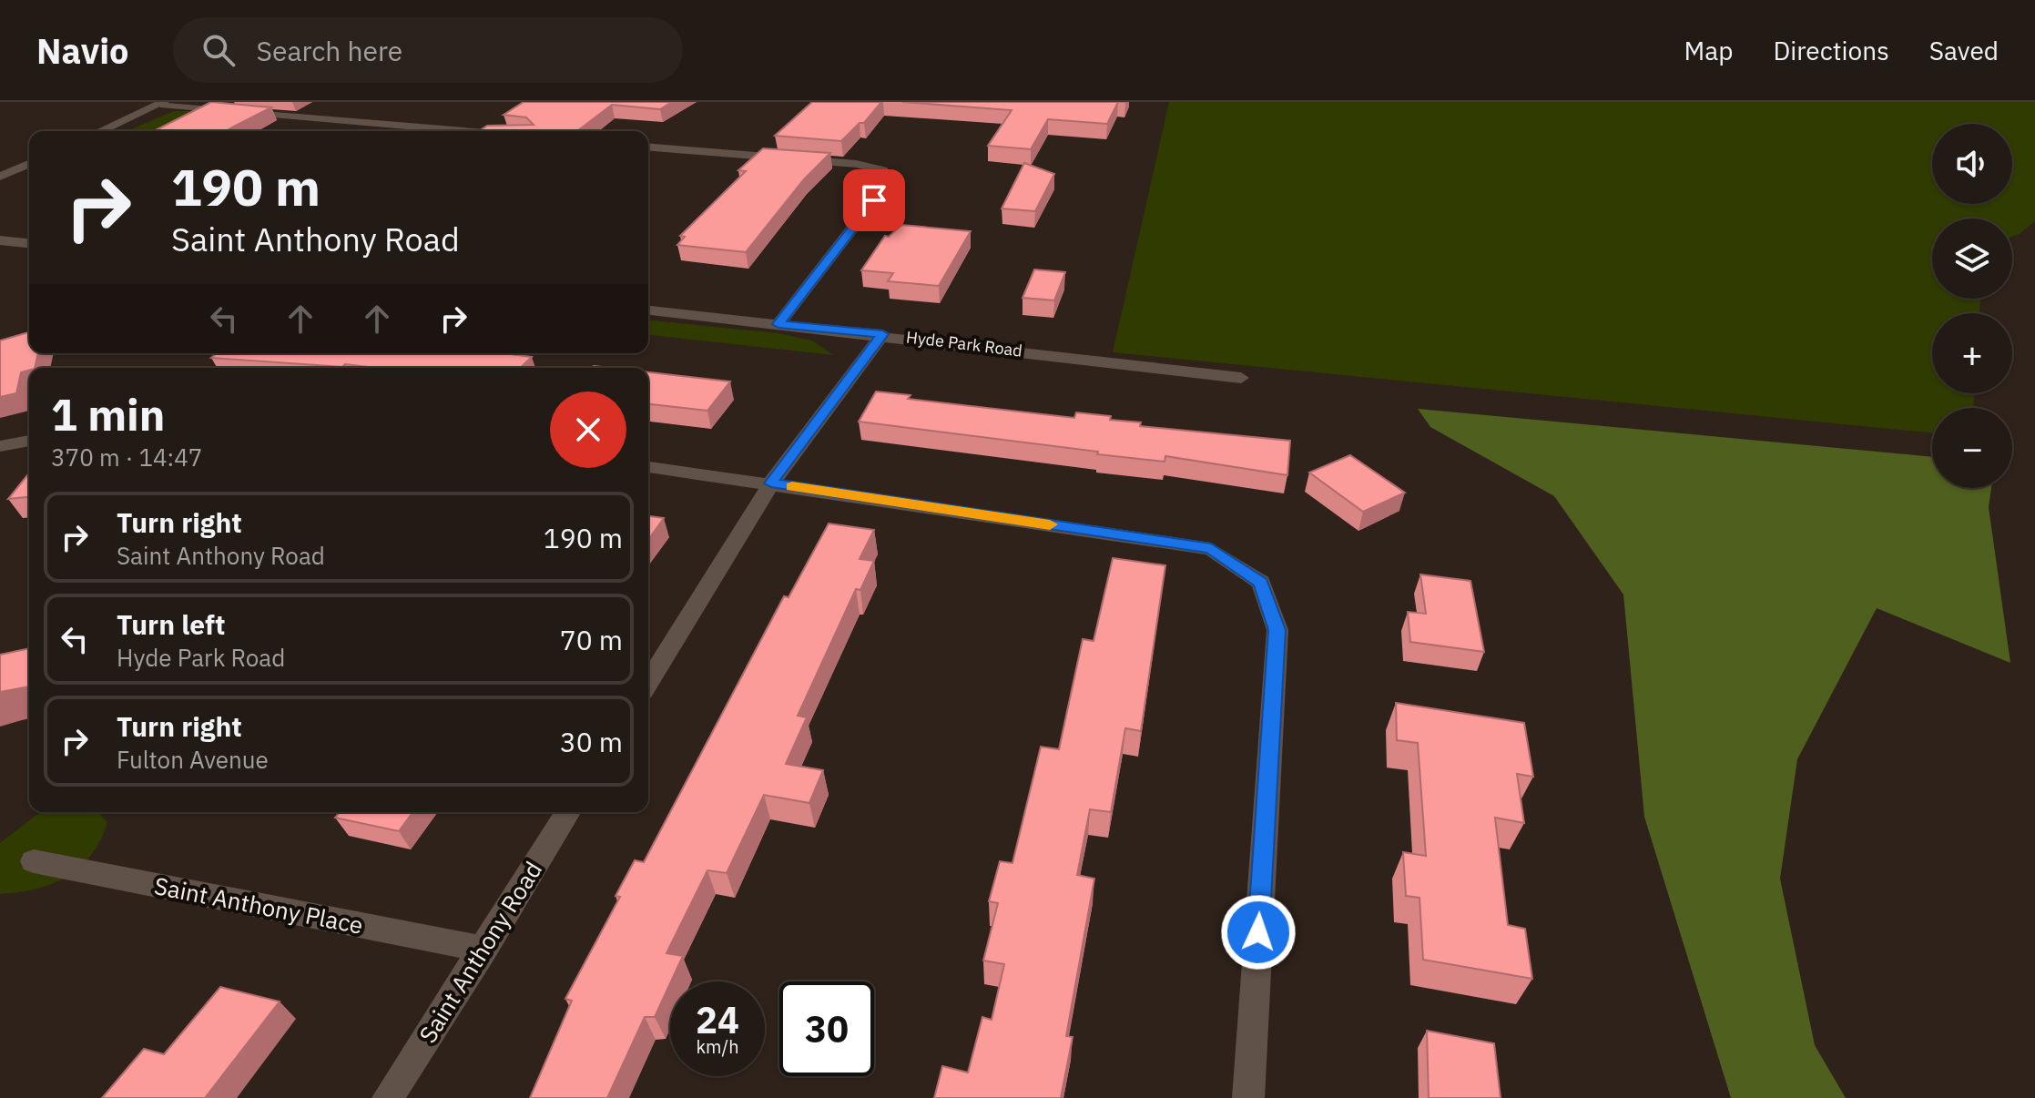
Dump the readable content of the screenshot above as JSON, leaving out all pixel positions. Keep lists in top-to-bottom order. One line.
{"streets":{"street":["Hyde Park Road","Saint Anthony Place","Saint Anthony Road"]},"crossings":[["Saint Anthony Place","Saint Anthony Road"]],"page":{"header":"Navio","search":"Search here","nav":["Map","Directions","Saved"],"map_buttons":["+","−"],"turn":["190 m","Saint Anthony Road"],"heading":["1 min","370 m · 14:47"],"list":[{"name":"Turn right","note":"Saint Anthony Road","value":"190 m"},{"name":"Turn left","note":"Hyde Park Road","value":"70 m"},{"name":"Turn right","note":"Fulton Avenue","value":"30 m"}],"speed":"24 km/h","limit":"30"}}
